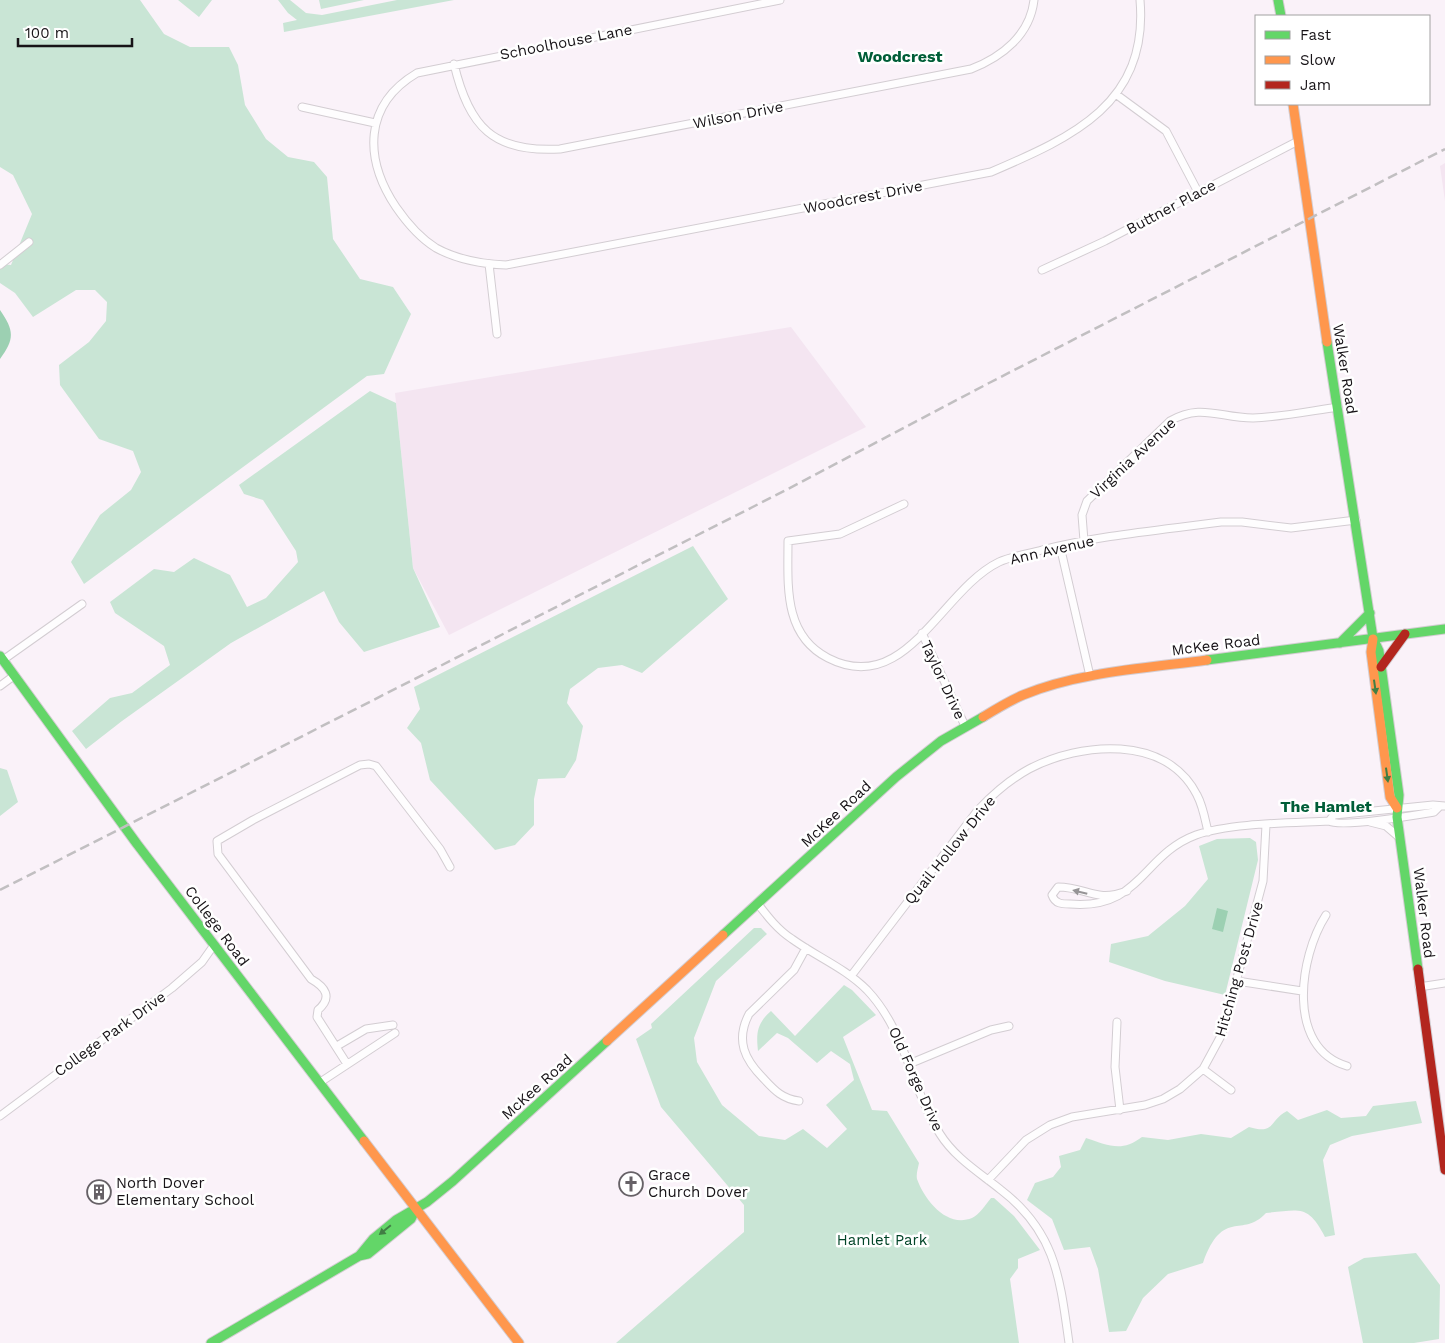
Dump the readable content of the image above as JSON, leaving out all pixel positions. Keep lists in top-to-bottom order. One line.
{"streets":{"street":["Schoolhouse Lane","Wilson Drive","Woodcrest Drive","Buttner Place","Walker Road","Virginia Avenue","Ann Avenue","McKee Road","Taylor Drive","Quail Hollow Drive","College Road","Hitching Post Drive","College Park Drive","Old Forge Drive"]},"crossings":[["Schoolhouse Lane","Wilson Drive"],["Schoolhouse Lane","Woodcrest Drive"],["Buttner Place","Walker Road"],["Walker Road","Virginia Avenue"],["Walker Road","Ann Avenue"],["Walker Road","McKee Road"],["Virginia Avenue","Ann Avenue"],["Ann Avenue","Taylor Drive"],["McKee Road","Taylor Drive"],["McKee Road","College Road"],["McKee Road","Old Forge Drive"],["Quail Hollow Drive","Old Forge Drive"],["College Road","College Park Drive"],["Hitching Post Drive","Old Forge Drive"]],"districts":["Woodcrest","The Hamlet"],"parks":["Hamlet Park"],"places":{"church":["Grace Church Dover"],"building":["North Dover Elementary School"]},"legend":["Fast","Slow","Jam"],"scale_bar":"100 m"}
